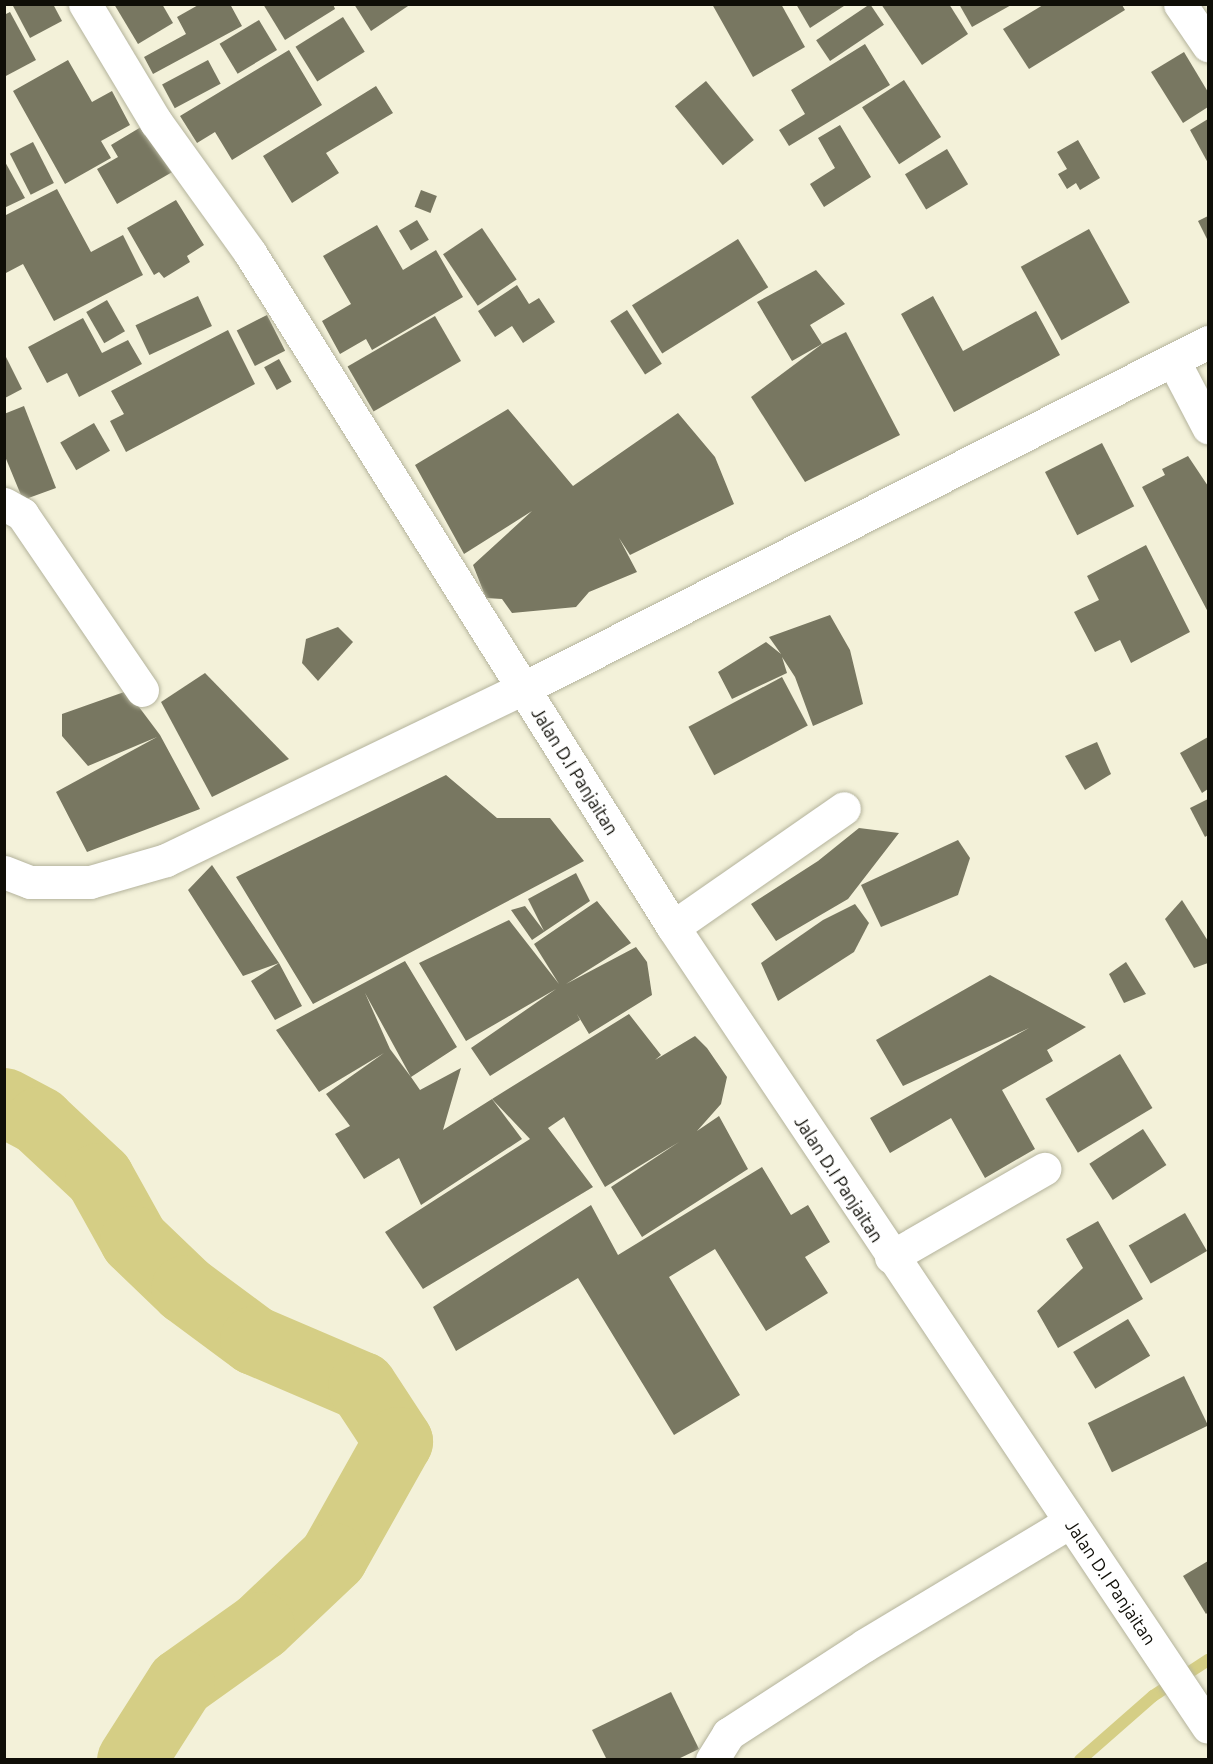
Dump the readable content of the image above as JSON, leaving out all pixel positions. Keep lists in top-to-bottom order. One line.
{"streets":{"street":["Jalan D.I Panjaitan"]}}
